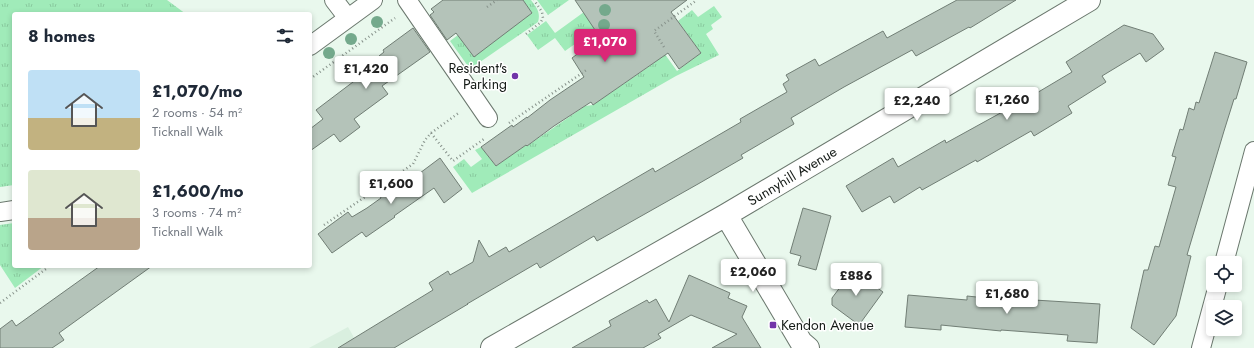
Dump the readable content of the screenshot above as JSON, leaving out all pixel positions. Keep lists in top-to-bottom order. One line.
{"streets":{"street":["Sunnyhill Avenue"]},"places":{"other":["Resident's Parking"],"transit":["Kendon Avenue"]},"page":{"heading":"8 homes","price":["£1,070","£1,420","£1,260","£2,240","£1,600","£2,060","£886","£1,680"],"list":[{"name":"£1,070/mo","note":"2 rooms · 54 m² · Ticknall Walk"},{"name":"£1,600/mo","note":"3 rooms · 74 m² · Ticknall Walk"}]}}
